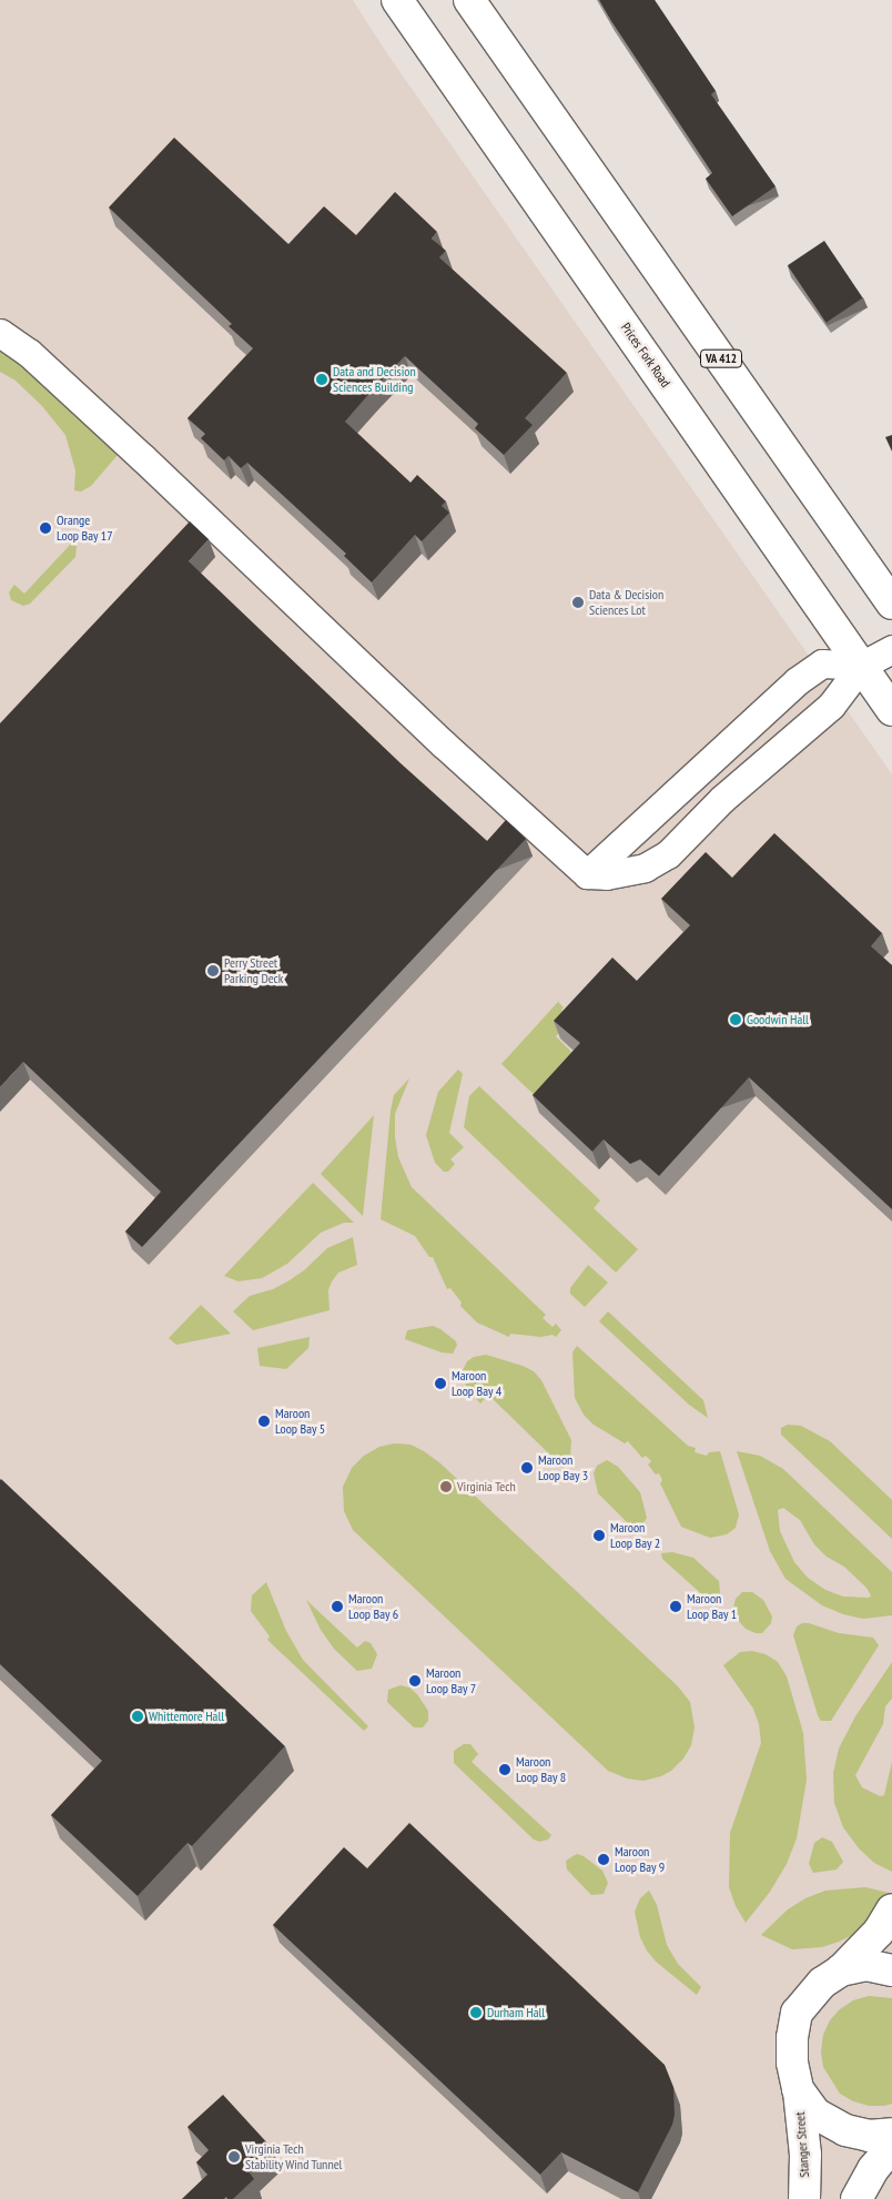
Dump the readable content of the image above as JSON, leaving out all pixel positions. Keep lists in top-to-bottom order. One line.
{"streets":{"main road":["Prices Fork Road","VA 412","Stanger Street"]},"places":["Data and Decision Sciences Building","Orange Loop Bay 17","Data & Decision Sciences Lot","Perry Street Parking Deck","Goodwin Hall","Maroon Loop Bay 4","Maroon Loop Bay 5","Maroon Loop Bay 3","Virginia Tech","Maroon Loop Bay 2","Maroon Loop Bay 6","Maroon Loop Bay 1","Maroon Loop Bay 7","Whittemore Hall","Maroon Loop Bay 8","Maroon Loop Bay 9","Durham Hall","Virginia Tech Stability Wind Tunnel"]}
